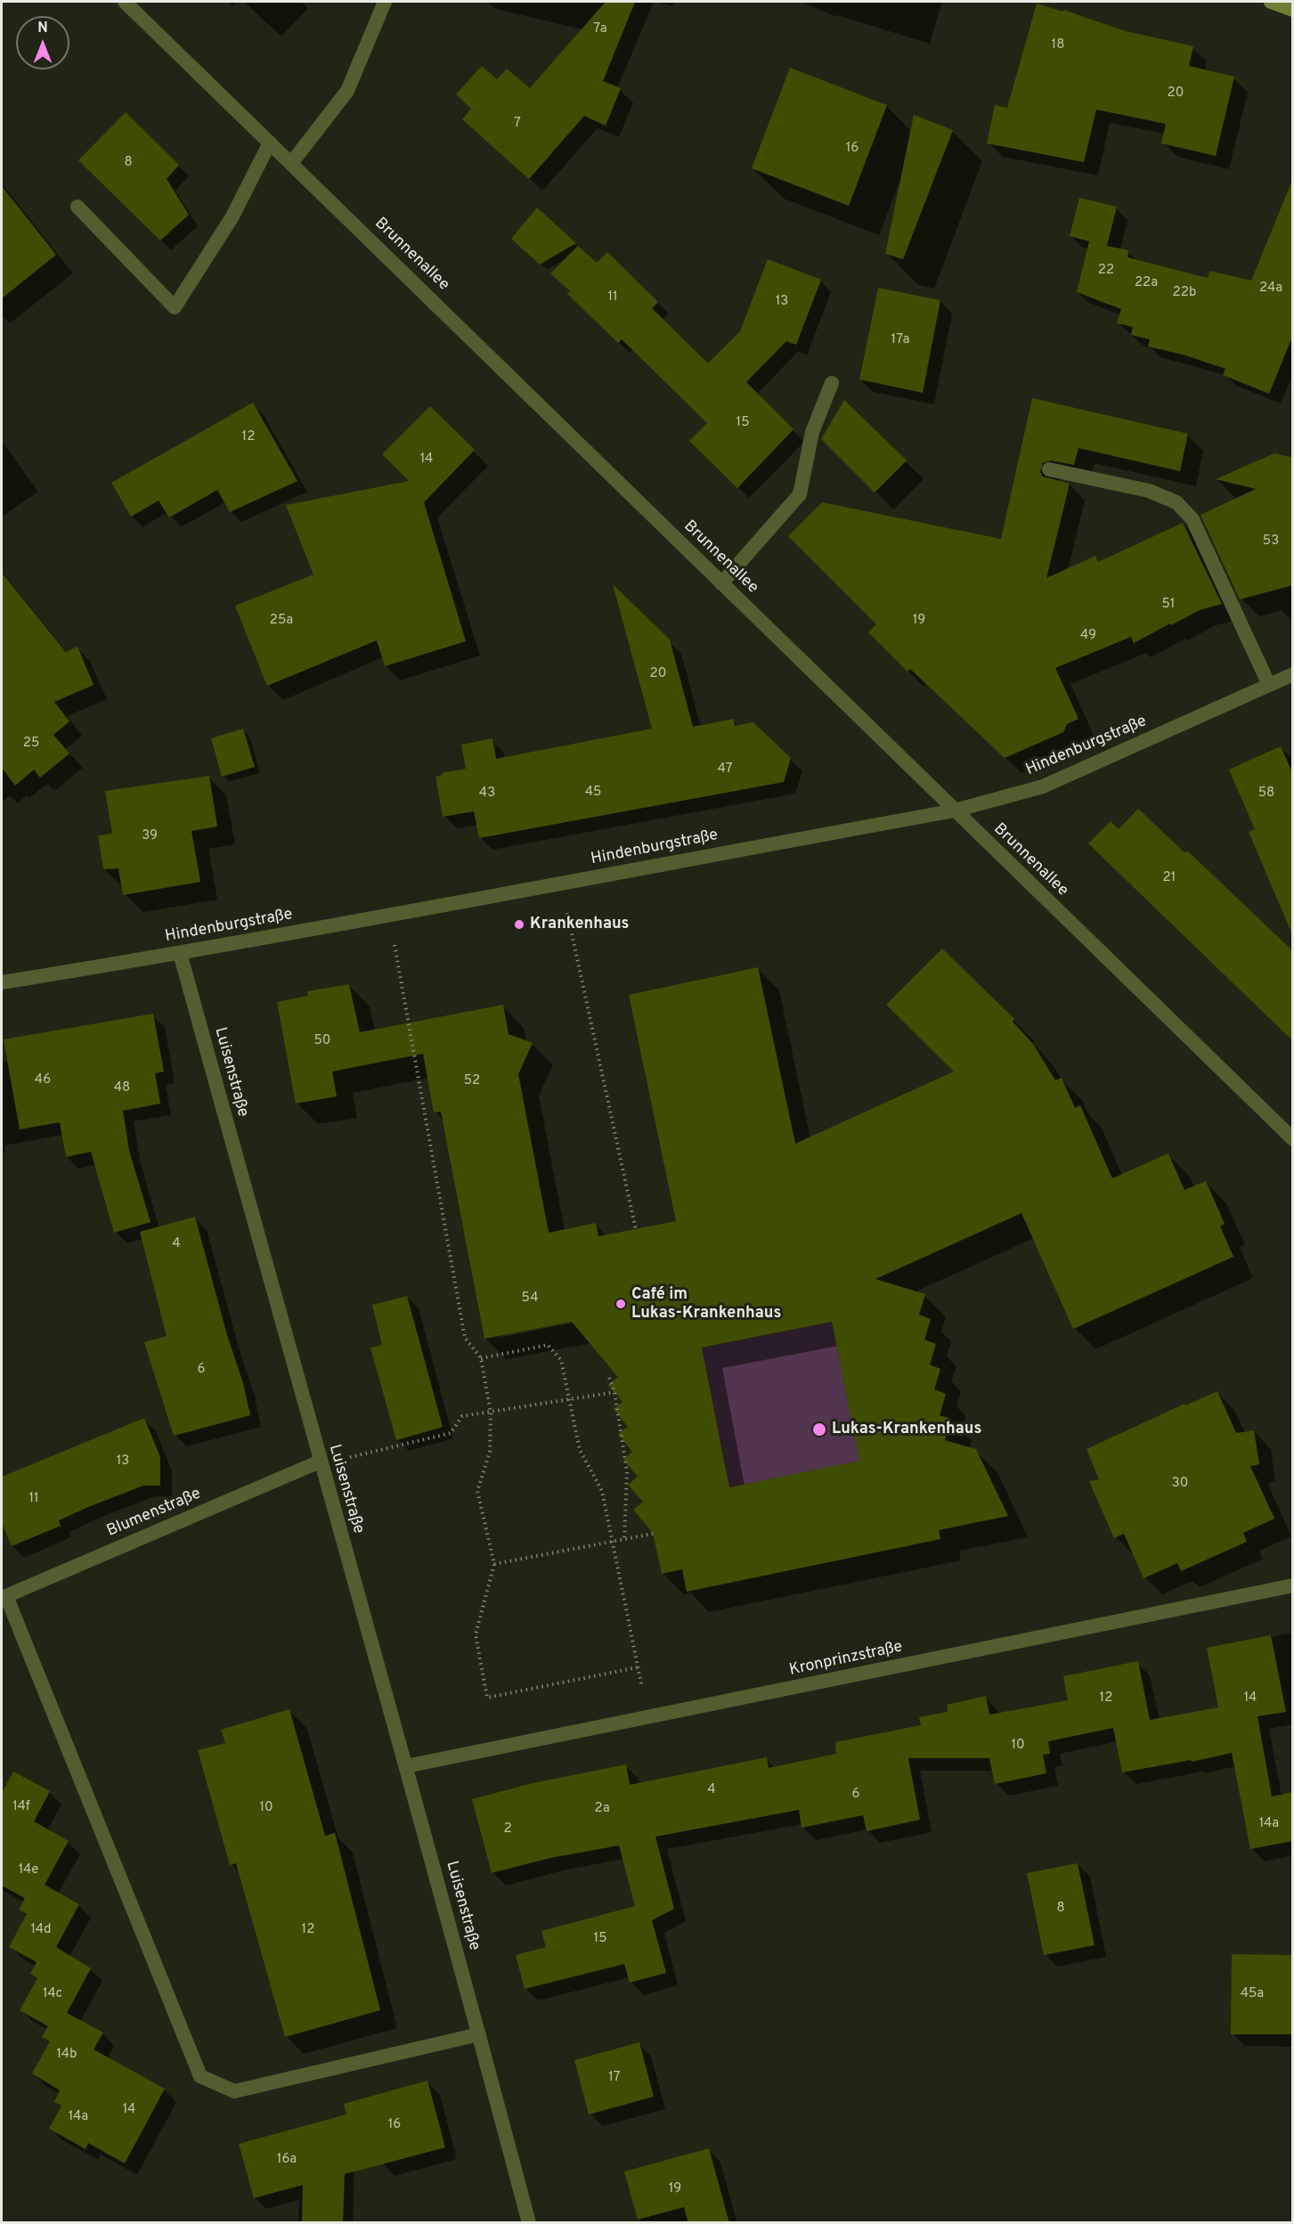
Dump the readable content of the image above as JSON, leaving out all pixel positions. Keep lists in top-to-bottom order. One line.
{"streets":{"street":["Brunnenallee","Hindenburgstraße","Luisenstraße","Blumenstraße","Kronprinzstraße"]},"crossings":[["Brunnenallee","Hindenburgstraße"],["Hindenburgstraße","Luisenstraße"],["Luisenstraße","Blumenstraße"],["Luisenstraße","Kronprinzstraße"]],"places":["Krankenhaus","Café im Lukas-Krankenhaus","Lukas-Krankenhaus"],"house_numbers":["7a","18","20","7","16","8","22","22a","24a","22b","11","13","17a","15","12","14","53","51","25a","19","49","20","25","47","45","43","58","39","21","50","46","52","48","4","54","6","13","30","11","12","14","10","4","6","14f","10","2a","14a","2","14e","8","14d","12","15","14c","45a","14b","17","14","14a","16","16a","19"],"north":"top"}
